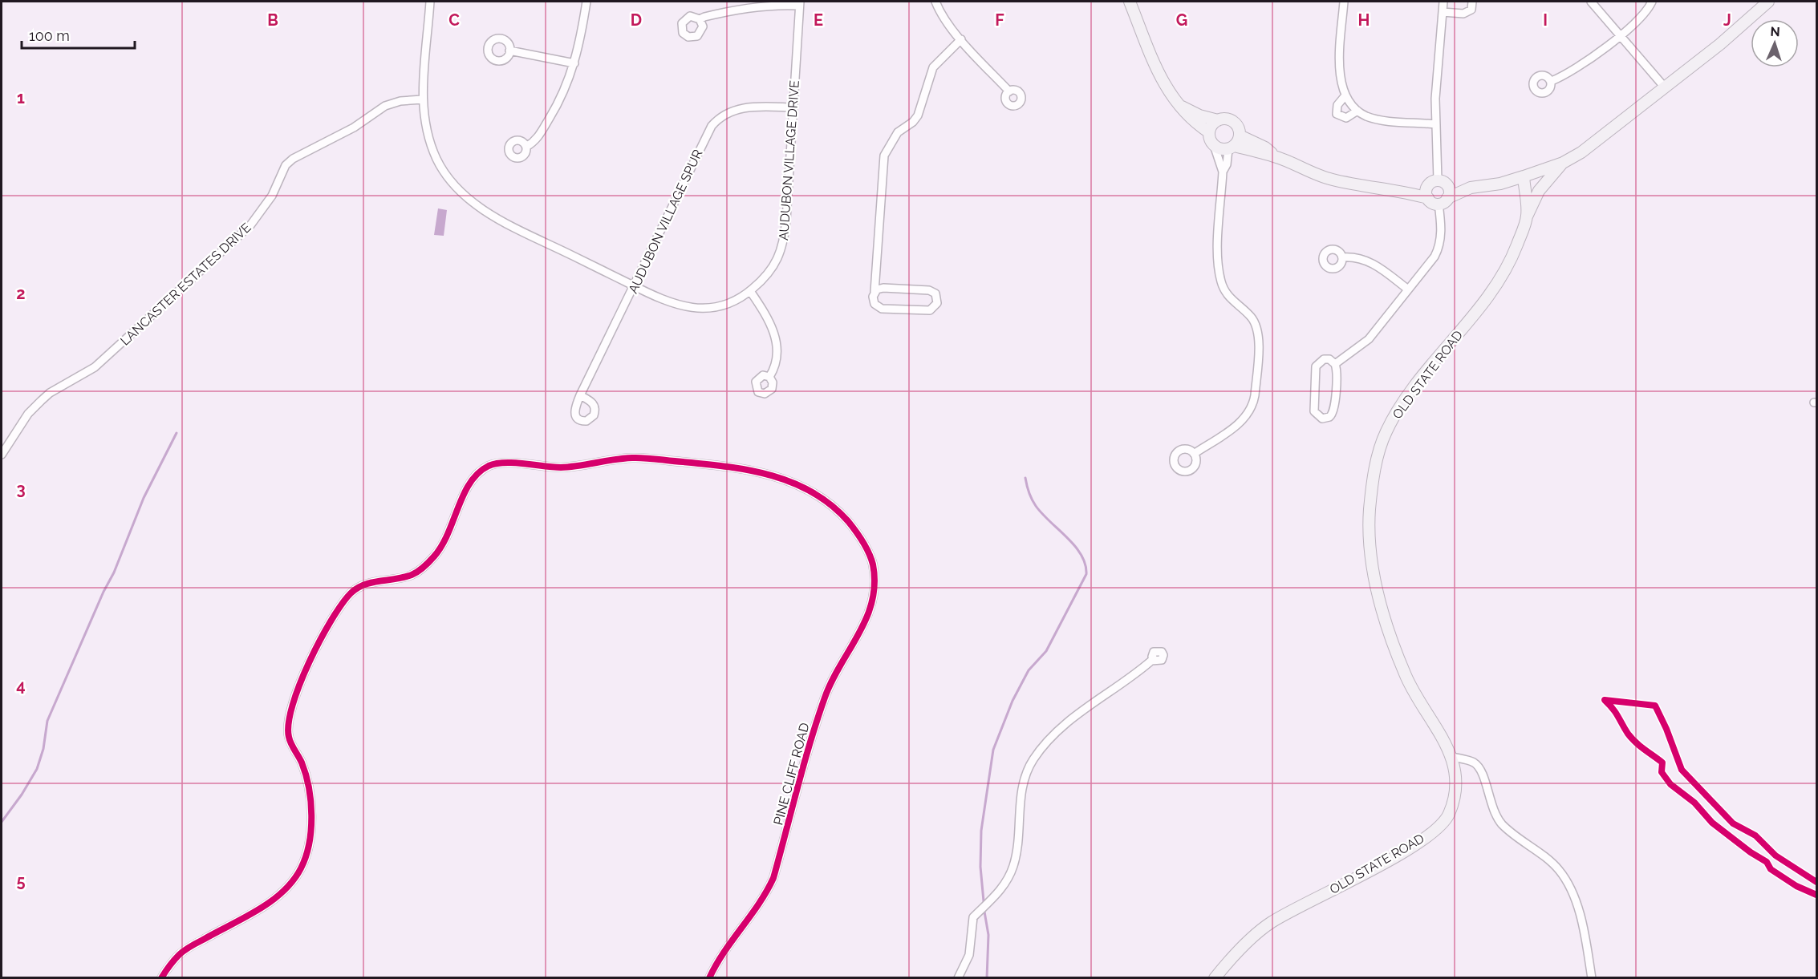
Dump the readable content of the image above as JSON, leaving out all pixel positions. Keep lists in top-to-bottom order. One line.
{"streets":{"street":["AUDUBON VILLAGE DRIVE","AUDUBON VILLAGE SPUR","LANCASTER ESTATES DRIVE","OLD STATE ROAD","PINE CLIFF ROAD"]},"crossings":[["AUDUBON VILLAGE DRIVE","AUDUBON VILLAGE SPUR"],["AUDUBON VILLAGE DRIVE","LANCASTER ESTATES DRIVE"]],"scale_bar":"100 m","north":"top","grid":{"columns":["B","C","D","E","F","G","H","I","J"],"rows":["1","2","3","4","5"]}}
